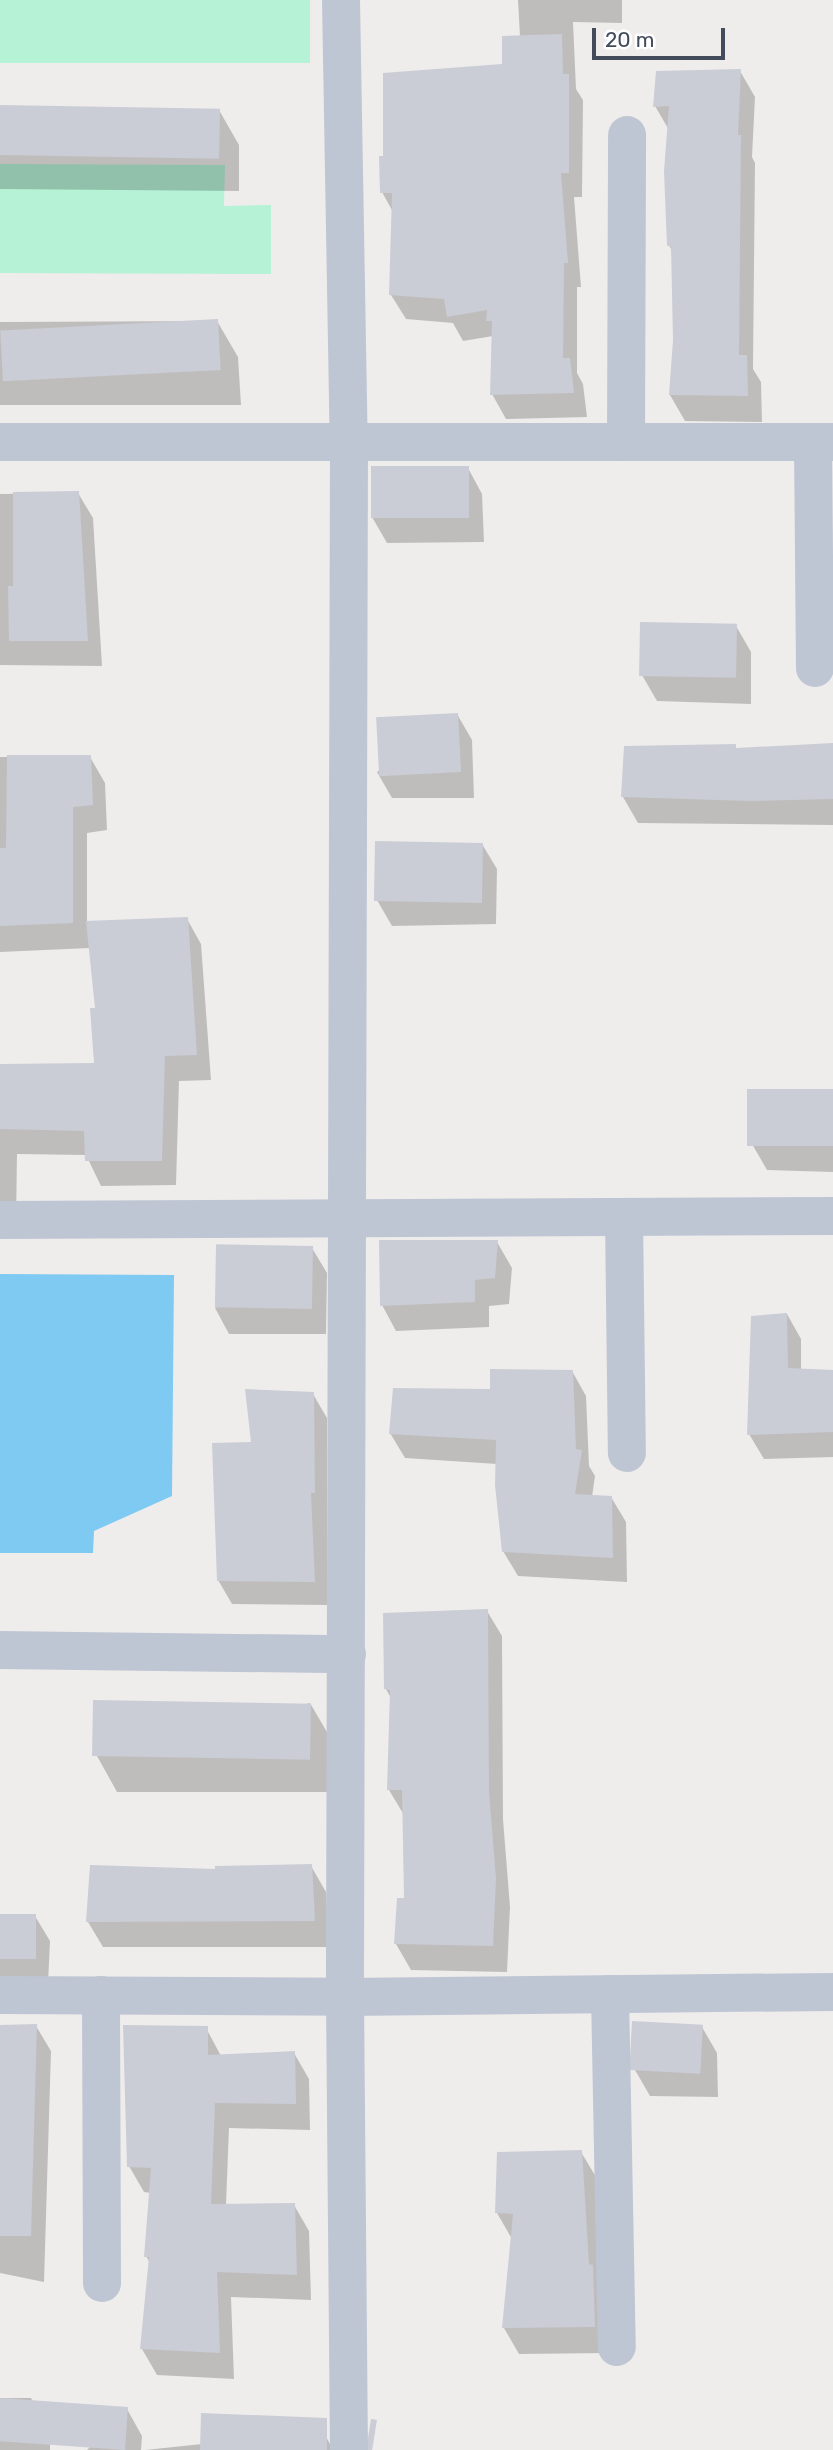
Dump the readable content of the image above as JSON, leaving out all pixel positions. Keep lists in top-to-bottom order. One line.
{"scale_bar":"20 m"}
